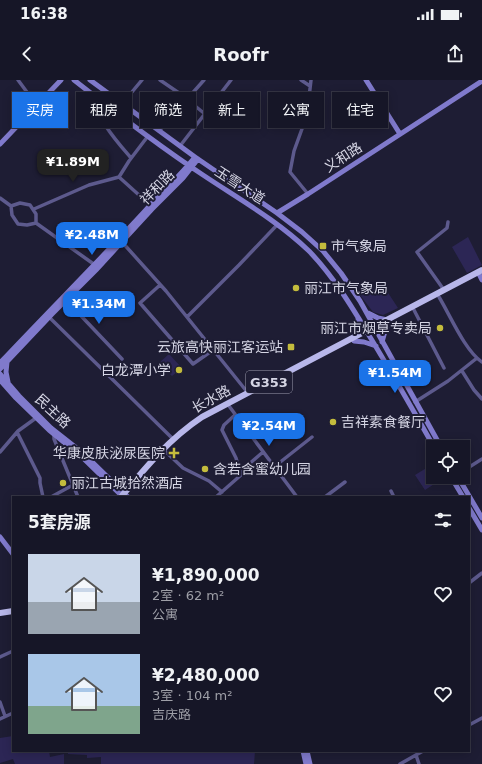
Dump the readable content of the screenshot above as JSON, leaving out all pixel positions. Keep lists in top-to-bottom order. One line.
{"streets":{"highway":["G353","长水路"],"main road":["义和路","玉雪大道","祥和路","民主路"]},"crossings":[["义和路","玉雪大道"],["玉雪大道","祥和路"],["玉雪大道","长水路"],["长水路","民主路"]],"places":{"transit":["市气象局","云旅高快丽江客运站"],"other":["丽江市气象局","丽江市烟草专卖局","白龙潭小学","吉祥素食餐厅","含若含蜜幼儿园","丽江古城拾然酒店"],"health":["华康皮肤泌尿医院"]},"page":{"status":"16:38","header":"Roofr","chip":["买房","租房","筛选","新上","公寓","住宅"],"price":["¥1.89M","¥2.48M","¥1.34M","¥1.54M","¥2.54M"],"heading":"5套房源","list":[{"name":"¥1,890,000","note":"2室 · 62 m² · 公寓"},{"name":"¥2,480,000","note":"3室 · 104 m² · 吉庆路"}]}}
